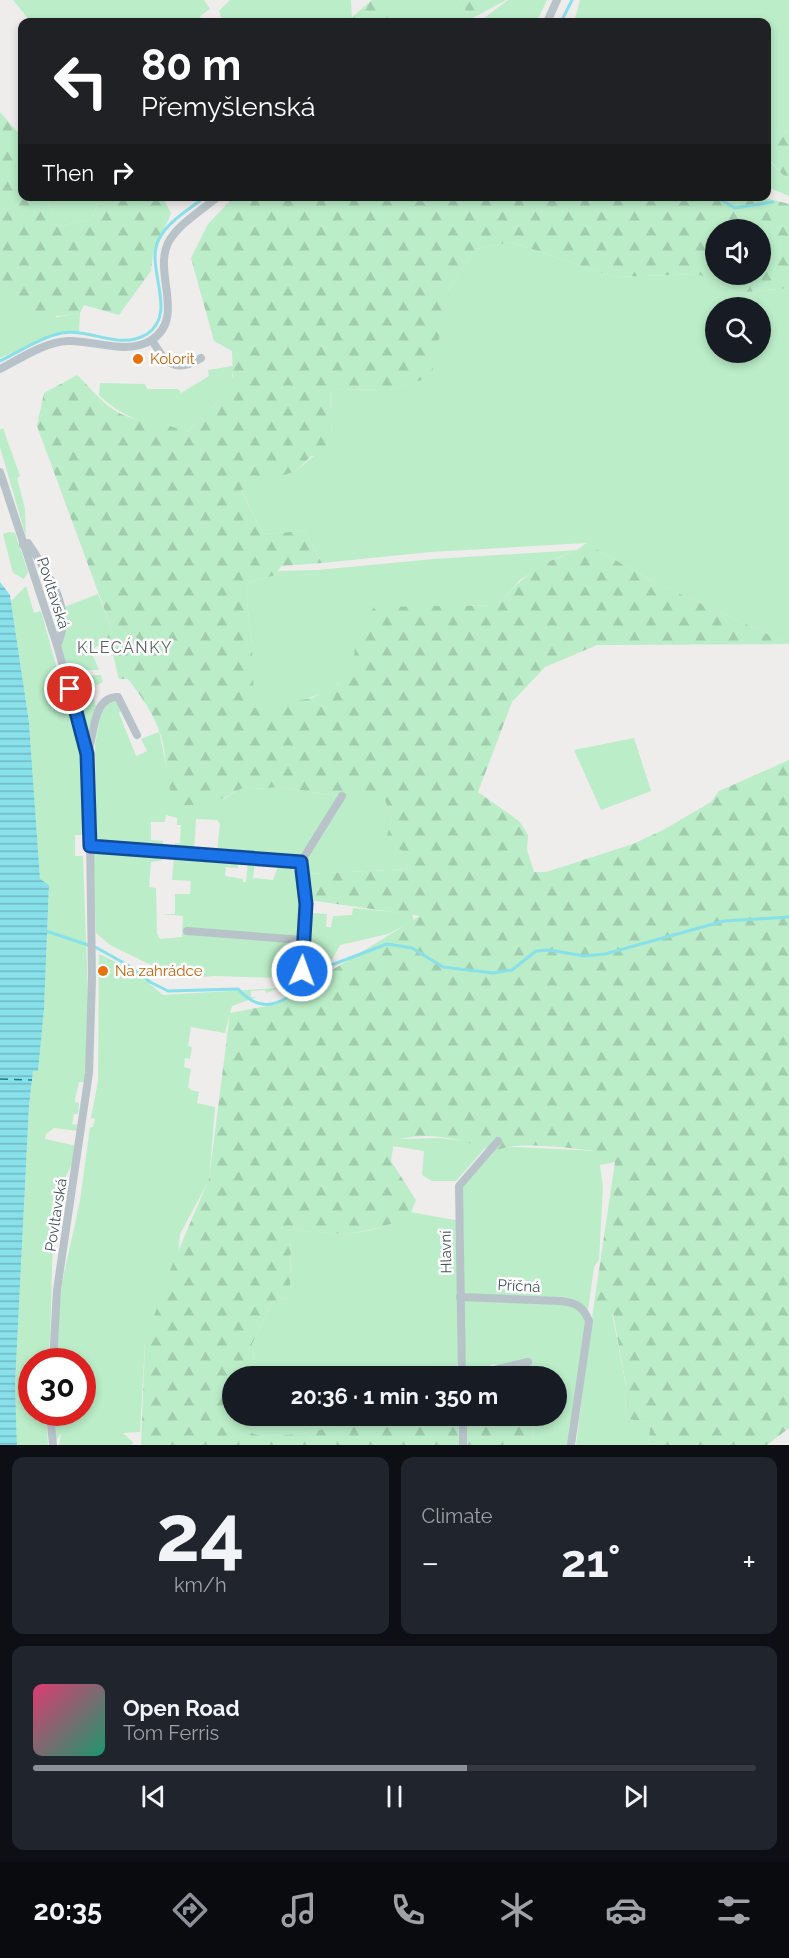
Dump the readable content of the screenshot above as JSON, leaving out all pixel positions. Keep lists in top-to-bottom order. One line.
{"streets":{"street":["Povltavská","Hlavní","Příčná"]},"crossings":[["Hlavní","Příčná"]],"districts":["KLECÁNKY"],"places":["Kolorit","Na zahrádce"],"page":{"turn":["80 m","Přemyšlenská"],"then":"Then","limit":"30","trip":"20:36 · 1 min · 350 m","tile":[["24","km/h"],"Climate"],"heat":["−","21°","+"],"song":["Open Road","Tom Ferris"],"tabs":"20:35"}}
